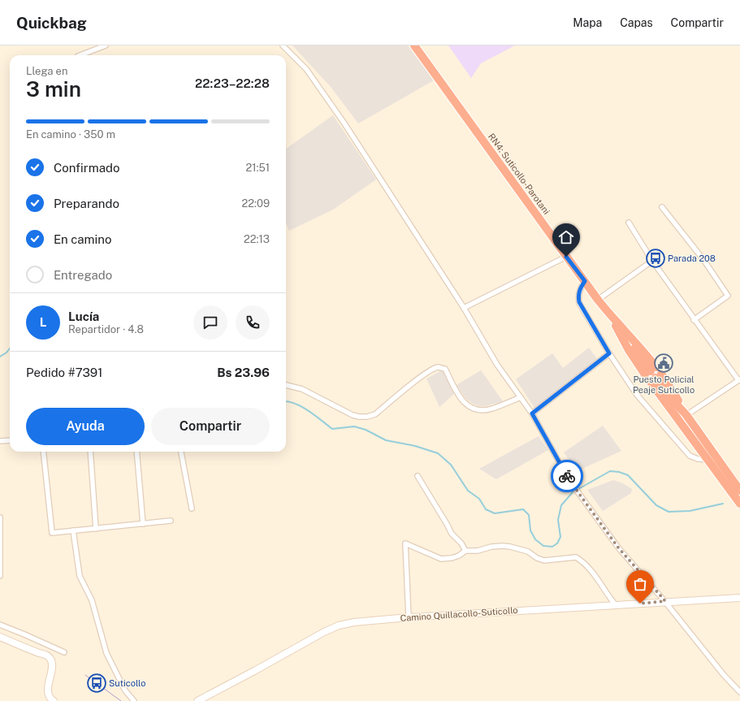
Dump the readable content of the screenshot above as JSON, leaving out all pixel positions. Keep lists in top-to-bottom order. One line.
{"streets":{"highway":["RN4: Suticollo-Parotani"],"main road":["Camino Quillacollo-Suticollo"]},"places":{"bus stop":["Parada 208","Suticollo"],"public building":["Puesto Policial Peaje Suticollo"]},"page":{"header":"Quickbag","nav":["Mapa","Capas","Compartir"],"heading":["3 min","Llega en","22:23–22:28"],"panel":["Lucía","Repartidor · 4.8","Pedido #7391","Bs 23.96"],"bar":"En camino · 350 m","list":[["Confirmado","21:51"],["Preparando","22:09"],["En camino","22:13"],"Entregado"],"round":"L","buttons":["Ayuda","Compartir"]}}
